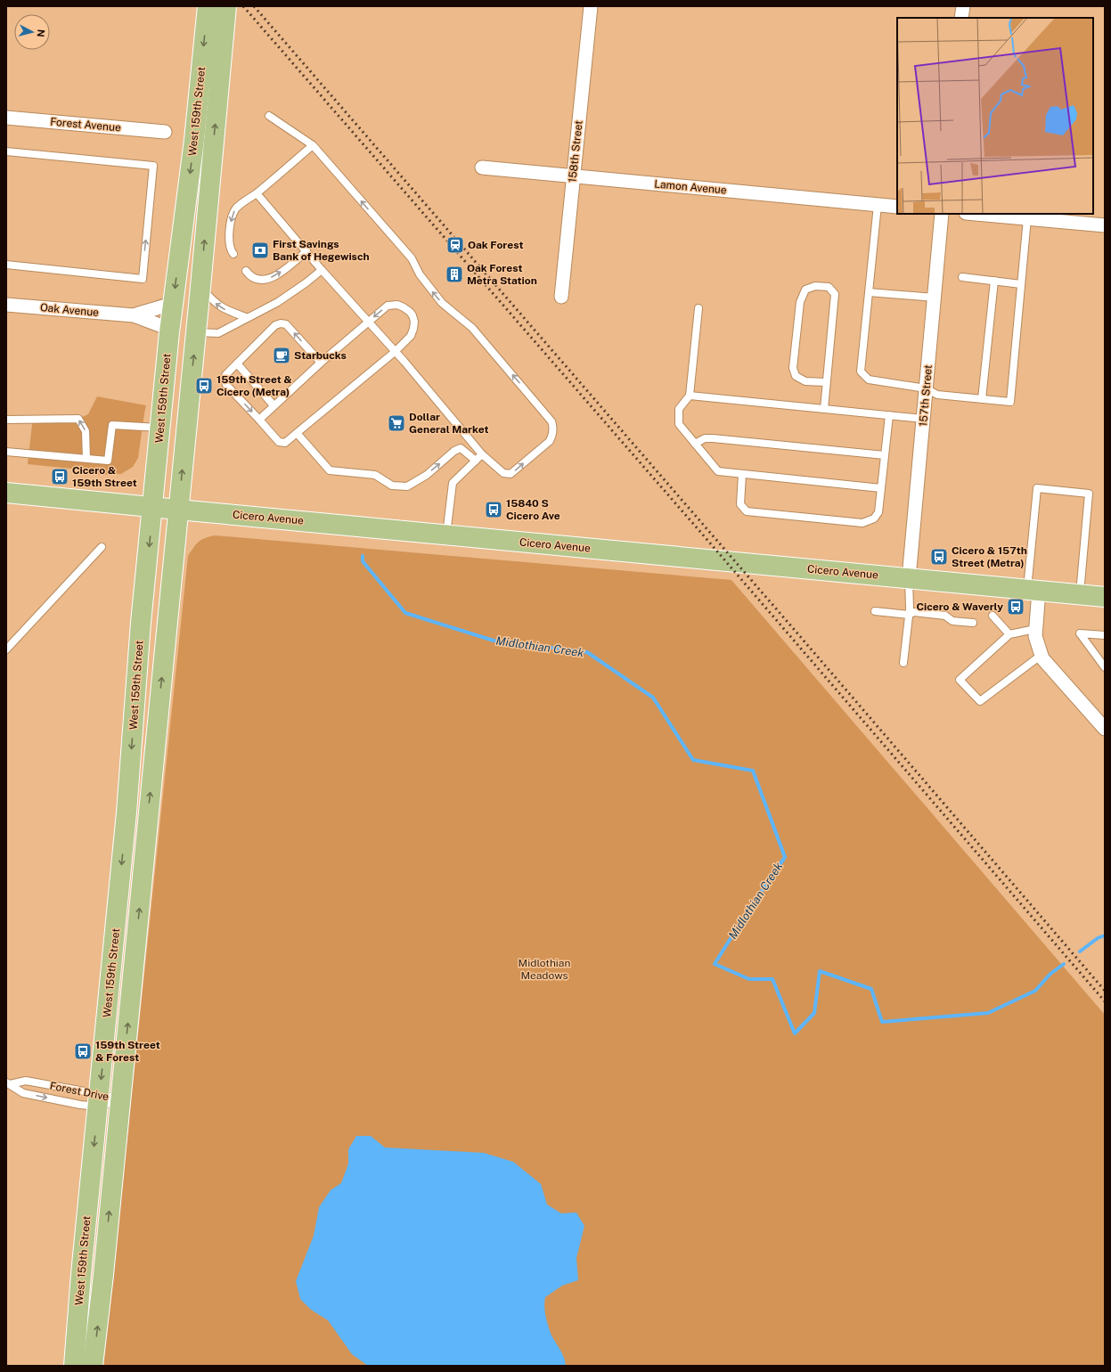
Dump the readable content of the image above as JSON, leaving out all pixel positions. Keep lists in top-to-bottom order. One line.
{"streets":{"main road":["West 159th Street","Cicero Avenue"],"street":["Forest Avenue","158th Street","Lamon Avenue","Oak Avenue","157th Street"],"lane":["Forest Drive"]},"crossings":[["West 159th Street","Oak Avenue"],["West 159th Street","Cicero Avenue"],["West 159th Street","Forest Drive"],["158th Street","Lamon Avenue"],["157th Street","Cicero Avenue"]],"water":["Midlothian Creek"],"parks":["Midlothian Meadows"],"places":{"station":["Oak Forest"],"bank":["First Savings Bank of Hegewisch"],"building":["Oak Forest Metra Station"],"cafe":["Starbucks"],"bus stop":["159th Street & Cicero (Metra)","Cicero & 159th Street","15840 S Cicero Ave","Cicero & 157th Street (Metra)","Cicero & Waverly","159th Street & Forest"],"supermarket":["Dollar General Market"]},"north":"right"}
